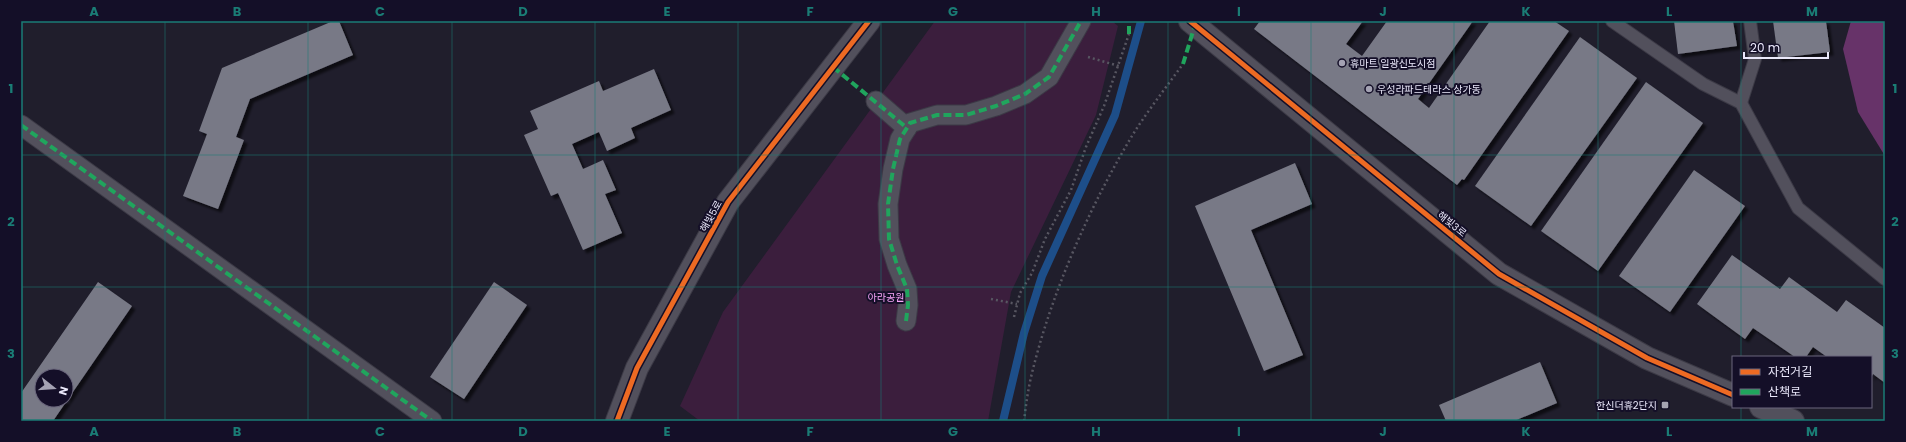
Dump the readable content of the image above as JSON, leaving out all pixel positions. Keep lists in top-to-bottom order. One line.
{"streets":{"street":["해빛5로","해빛3로"]},"parks":["아라공원"],"places":{"other":["휴마트 일광신도시점","우성라파드테라스 상가동"],"transit":["한신더휴2단지"]},"legend":["자전거길","산책로"],"scale_bar":"20 m","north":"right","grid":{"columns":["A","B","C","D","E","F","G","H","I","J","K","L","M"],"rows":["1","2","3"]}}
